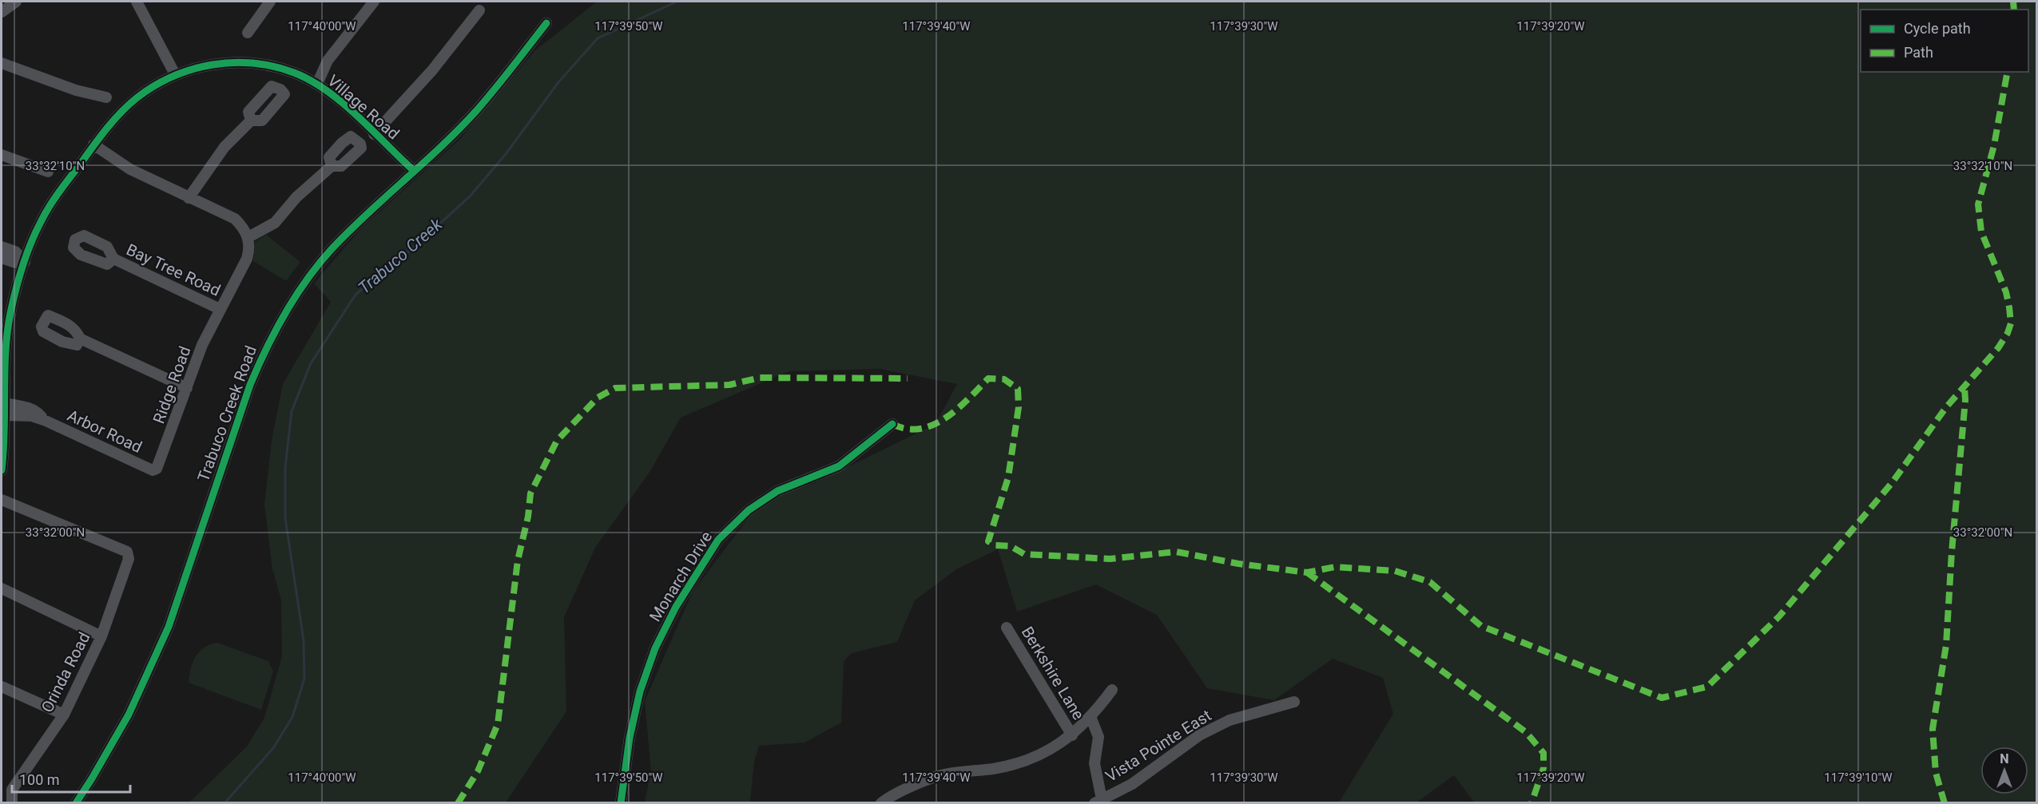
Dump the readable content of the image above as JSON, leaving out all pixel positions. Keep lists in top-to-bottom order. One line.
{"streets":{"street":["Village Road","Bay Tree Road","Ridge Road","Trabuco Creek Road","Arbor Road","Monarch Drive","Orinda Road","Berkshire Lane","Vista Pointe East"]},"crossings":[["Village Road","Trabuco Creek Road"],["Village Road","Arbor Road"],["Bay Tree Road","Ridge Road"],["Ridge Road","Arbor Road"]],"water":["Trabuco Creek"],"legend":["Cycle path","Path"],"scale_bar":"100 m","north":"top","coordinates":["117°40'00\"W","117°39'50\"W","117°39'40\"W","117°39'30\"W","117°39'20\"W","33°32'10\"N","33°32'00\"N","117°39'10\"W"]}
